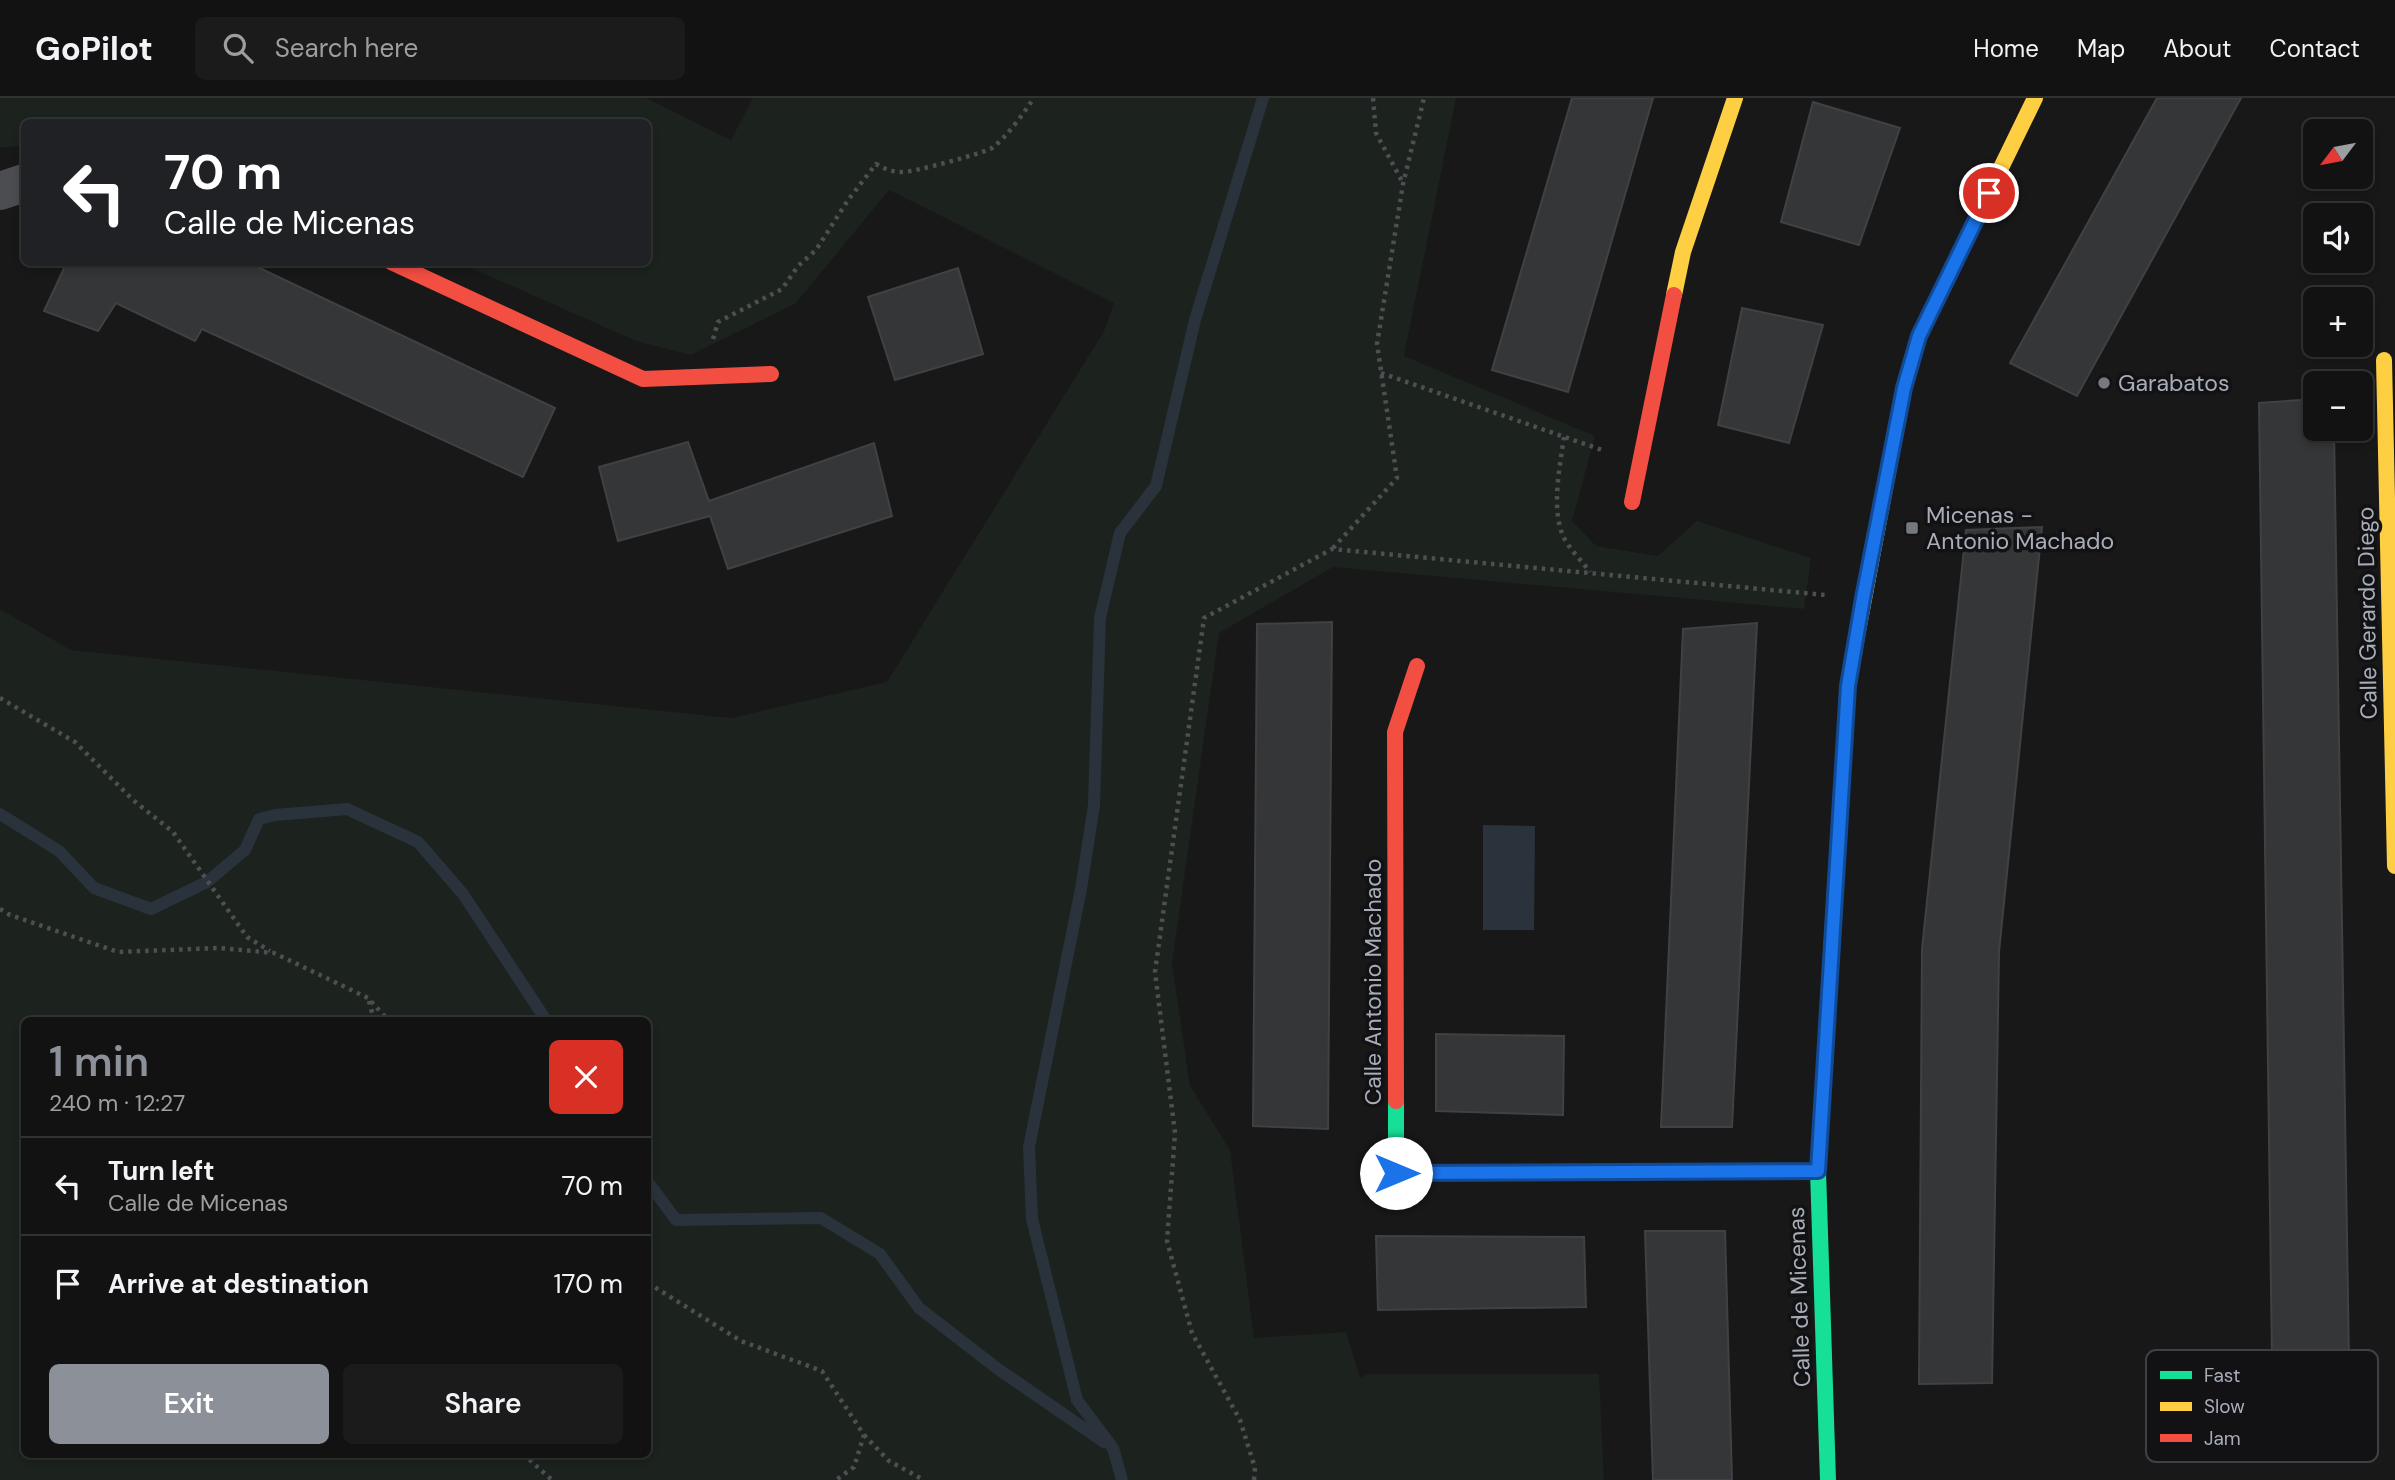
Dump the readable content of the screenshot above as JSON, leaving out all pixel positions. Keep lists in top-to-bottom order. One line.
{"streets":{"street":["Calle Gerardo Diego","Calle Antonio Machado","Calle de Micenas"]},"crossings":[["Calle Antonio Machado","Calle de Micenas"]],"places":{"other":["Garabatos"],"transit":["Micenas - Antonio Machado"]},"legend":["Fast","Slow","Jam"],"north":"bottom left","page":{"header":"GoPilot","search":"Search here","nav":["Home","Map","About","Contact"],"map_buttons":["+","−"],"turn":["70 m","Calle de Micenas"],"heading":["1 min","240 m · 12:27"],"list":[{"name":"Turn left","note":"Calle de Micenas","value":"70 m"},{"name":"Arrive at destination","value":"170 m"}],"buttons":["Exit","Share"]}}
